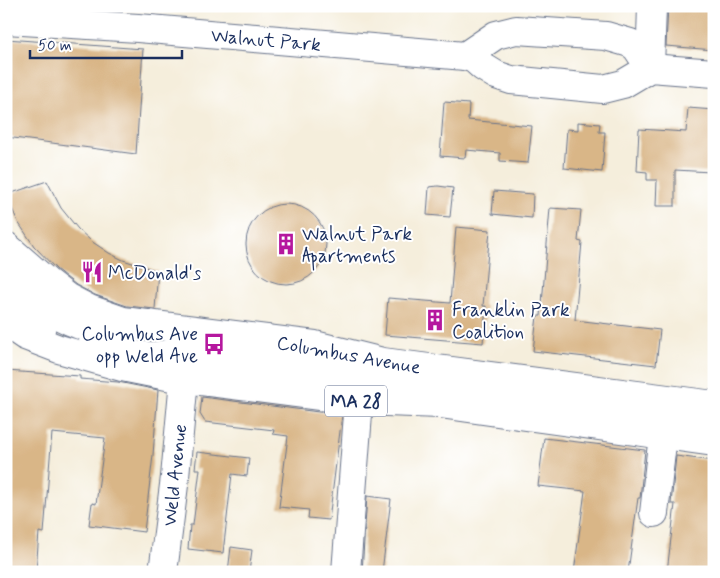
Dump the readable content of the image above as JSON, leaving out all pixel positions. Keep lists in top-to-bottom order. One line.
{"streets":{"main road":["Walnut Park","Columbus Avenue","MA 28","Weld Avenue"]},"crossings":[["Columbus Avenue","Weld Avenue"]],"places":{"building":["Walnut Park Apartments","Franklin Park Coalition"],"restaurant":["McDonald's"],"bus stop":["Columbus Ave opp Weld Ave"]},"scale_bar":"50 m"}
